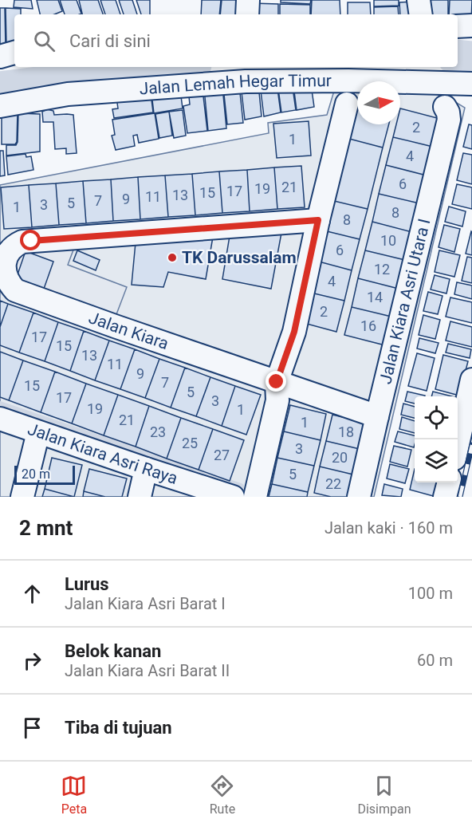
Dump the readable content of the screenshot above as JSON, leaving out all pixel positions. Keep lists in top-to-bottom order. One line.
{"streets":{"street":["Jalan Lemah Hegar Timur","Jalan Kiara Asri Utara I","Jalan Kiara","Jalan Kiara Asri Raya"]},"crossings":[["Jalan Kiara Asri Utara I","Jalan Kiara"]],"places":["TK Darussalam"],"house_numbers":["2","1","4","6","21","19","17","15","13","11","9","7","5","3","1","8","8","10","6","12","4","14","2","16","17","15","13","11","9","7","15","5","17","3","19","1","21","1","23","18","25","3","27","20","5","22"],"scale_bar":"20 m","north":"right","page":{"search":"Cari di sini","scale":"20 m","heading":["2 mnt","Jalan kaki · 160 m"],"list":[["Lurus","Jalan Kiara Asri Barat I","100 m"],["Belok kanan","Jalan Kiara Asri Barat II","60 m"],"Tiba di tujuan"],"nav":["Peta","Rute","Disimpan"]}}
